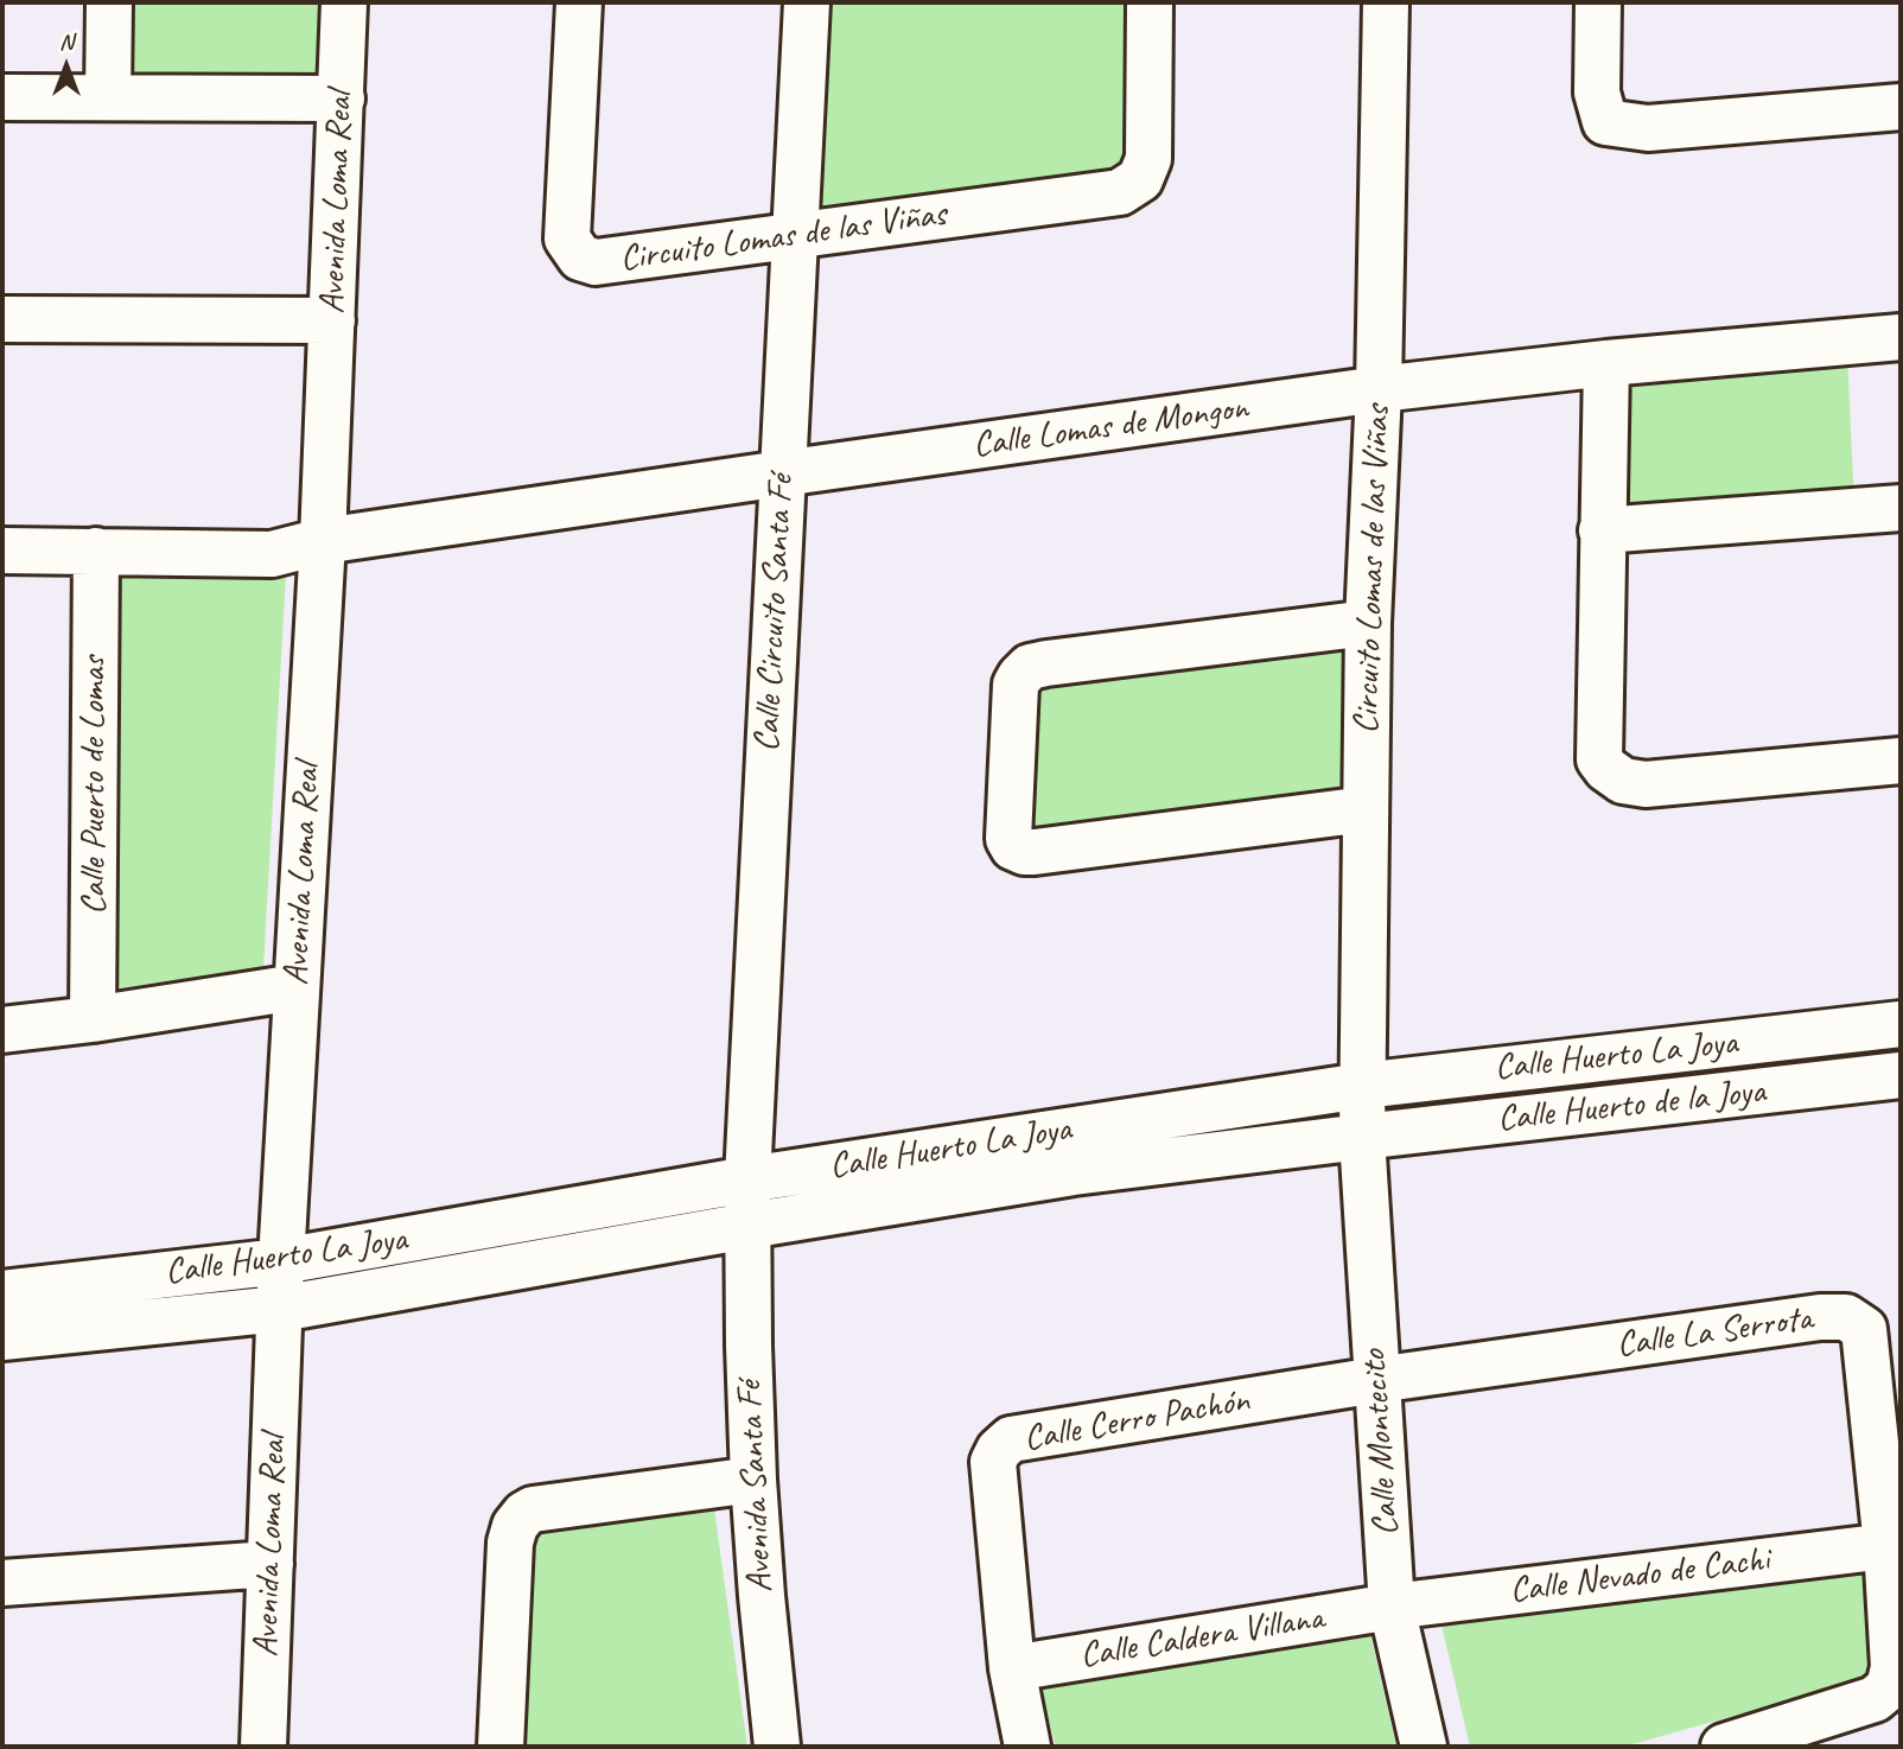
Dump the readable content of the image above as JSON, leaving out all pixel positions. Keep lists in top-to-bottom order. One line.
{"streets":{"street":["Avenida Loma Real","Circuito Lomas de las Viñas","Calle Lomas de Mongon","Calle Circuito Santa Fé","Calle Puerto de Lomas","Calle Huerto La Joya","Calle Huerto de la Joya","Calle La Serrota","Calle Cerro Pachón","Calle Montecito","Avenida Santa Fé","Calle Nevado de Cachi","Calle Caldera Villana"]},"crossings":[["Avenida Loma Real","Calle Lomas de Mongon"],["Avenida Loma Real","Calle Huerto La Joya"],["Circuito Lomas de las Viñas","Calle Lomas de Mongon"],["Circuito Lomas de las Viñas","Calle Circuito Santa Fé"],["Circuito Lomas de las Viñas","Calle Huerto La Joya"],["Circuito Lomas de las Viñas","Calle Huerto de la Joya"],["Circuito Lomas de las Viñas","Calle Montecito"],["Calle Lomas de Mongon","Calle Circuito Santa Fé"],["Calle Lomas de Mongon","Calle Puerto de Lomas"],["Calle Circuito Santa Fé","Calle Huerto La Joya"],["Calle Circuito Santa Fé","Avenida Santa Fé"],["Calle Huerto La Joya","Calle Huerto de la Joya"],["Calle Huerto La Joya","Calle Montecito"],["Calle Huerto La Joya","Avenida Santa Fé"],["Calle Huerto de la Joya","Calle Montecito"],["Calle La Serrota","Calle Cerro Pachón"],["Calle La Serrota","Calle Montecito"],["Calle La Serrota","Calle Nevado de Cachi"],["Calle Cerro Pachón","Calle Montecito"],["Calle Cerro Pachón","Calle Caldera Villana"],["Calle Montecito","Calle Nevado de Cachi"],["Calle Montecito","Calle Caldera Villana"],["Calle Nevado de Cachi","Calle Caldera Villana"]],"north":"top"}
